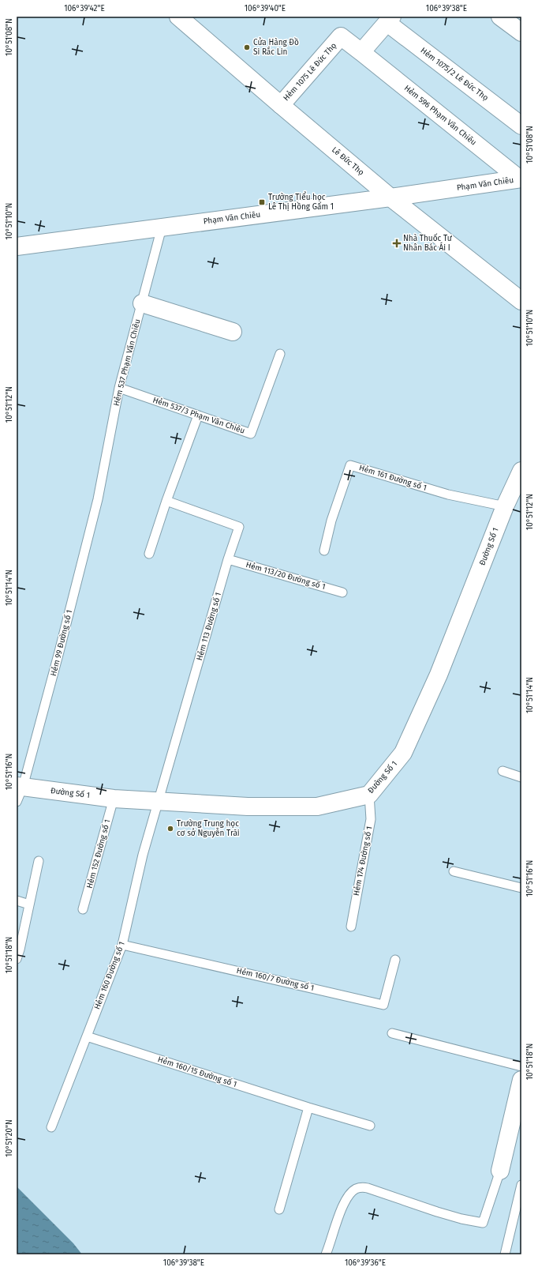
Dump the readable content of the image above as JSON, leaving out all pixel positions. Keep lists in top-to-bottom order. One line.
{"streets":{"street":["Hẻm 1075 Lê Đức Thọ","Hẻm 1075/2 Lê Đức Thọ","Hẻm 596 Phạm Văn Chiêu","Lê Đức Thọ","Phạm Văn Chiêu","Đường Số 1"],"lane":["Hẻm 537 Phạm Văn Chiêu","Hẻm 537/3 Phạm Văn Chiêu","Hẻm 161 Đường số 1","Hẻm 113/20 Đường số 1","Hẻm 113 Đường số 1","Hẻm 99 Đường số 1","Hẻm 152 Đường số 1","Hẻm 174 Đường số 1","Hẻm 160 Đường số 1","Hẻm 160/7 Đường số 1","Hẻm 160/15 Đường số 1"]},"crossings":[["Hẻm 1075 Lê Đức Thọ","Hẻm 596 Phạm Văn Chiêu"],["Hẻm 1075 Lê Đức Thọ","Lê Đức Thọ"],["Hẻm 596 Phạm Văn Chiêu","Phạm Văn Chiêu"],["Lê Đức Thọ","Phạm Văn Chiêu"],["Phạm Văn Chiêu","Hẻm 537 Phạm Văn Chiêu"],["Hẻm 537 Phạm Văn Chiêu","Hẻm 537/3 Phạm Văn Chiêu"],["Hẻm 537 Phạm Văn Chiêu","Hẻm 99 Đường số 1"],["Hẻm 161 Đường số 1","Đường Số 1"],["Đường Số 1","Hẻm 113 Đường số 1"],["Đường Số 1","Hẻm 99 Đường số 1"],["Đường Số 1","Hẻm 152 Đường số 1"],["Đường Số 1","Hẻm 174 Đường số 1"],["Đường Số 1","Hẻm 160 Đường số 1"],["Hẻm 113/20 Đường số 1","Hẻm 113 Đường số 1"],["Hẻm 113 Đường số 1","Hẻm 160 Đường số 1"],["Hẻm 160 Đường số 1","Hẻm 160/7 Đường số 1"],["Hẻm 160 Đường số 1","Hẻm 160/15 Đường số 1"]],"places":{"other":["Cửa Hàng Đồ Si Rắc Lin","Trường Trung học cơ sở Nguyễn Trãi"],"transit":["Trường Tiểu học Lê Thị Hồng Gấm 1"],"health":["Nhà Thuốc Tư Nhân Bác Ái I"]},"coordinates":["106°39'42\"E","106°39'40\"E","106°39'38\"E","10°51'08\"N","10°51'10\"N","10°51'12\"N","10°51'14\"N","10°51'16\"N","10°51'18\"N","10°51'20\"N","106°39'36\"E"]}
